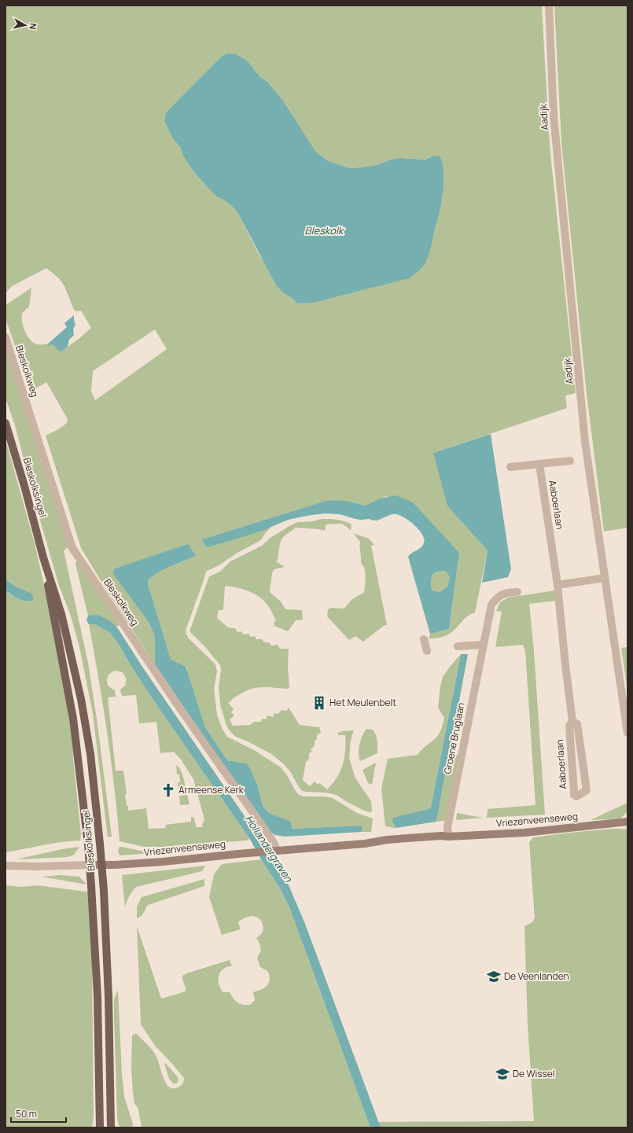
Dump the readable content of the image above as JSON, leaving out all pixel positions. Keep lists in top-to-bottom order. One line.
{"streets":{"main road":["Bleskolksingel"],"street":["Aadijk","Bleskolkweg","Aaboerlaan","Groene Bruglaan","Vriezenveenseweg"]},"crossings":[["Bleskolkweg","Vriezenveenseweg"],["Bleskolksingel","Vriezenveenseweg"],["Groene Bruglaan","Vriezenveenseweg"]],"water":["Bleskolk","Hollandergraven"],"places":{"building":["Het Meulenbelt"],"church":["Armeense Kerk"],"school or university":["De Veenlanden","De Wissel"]},"scale_bar":"50 m","north":"right"}
